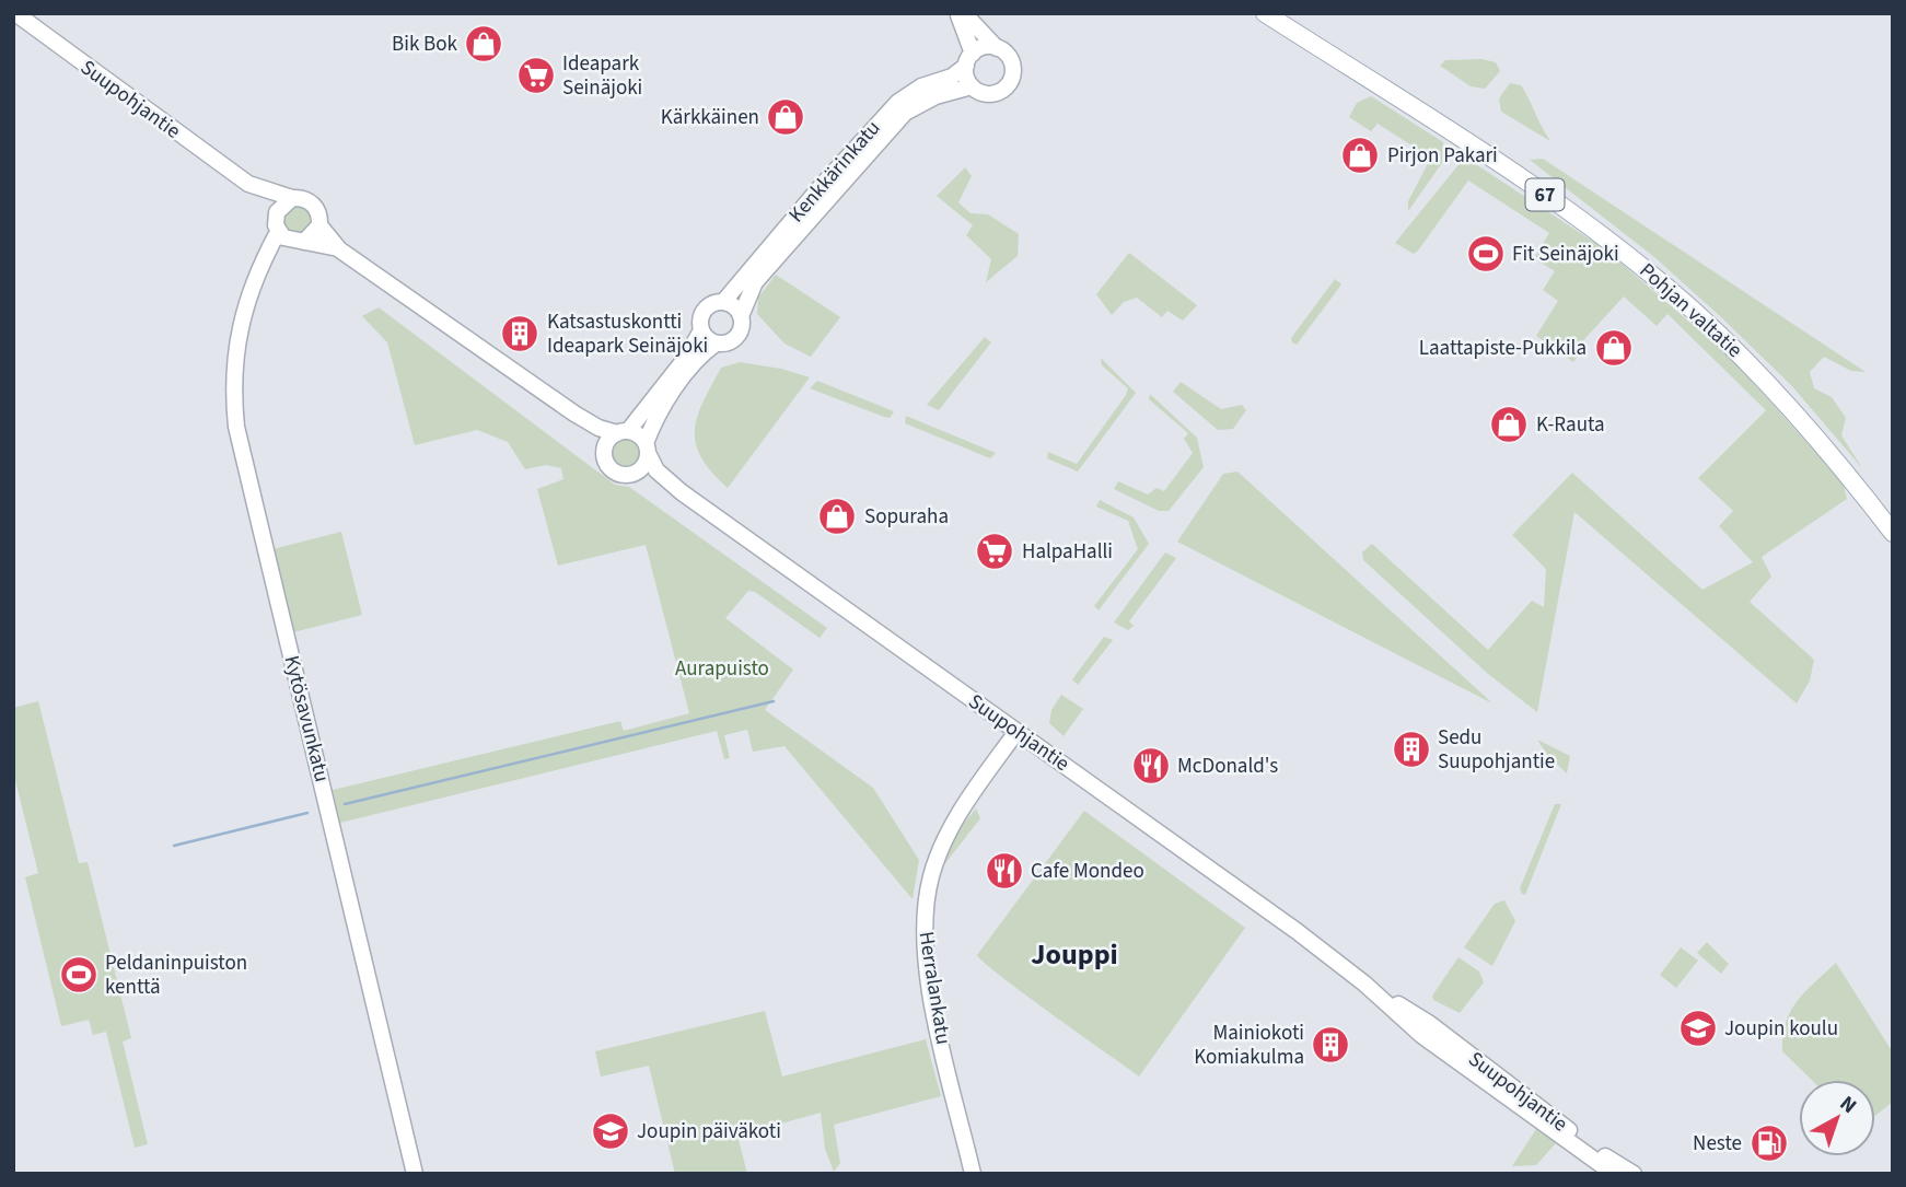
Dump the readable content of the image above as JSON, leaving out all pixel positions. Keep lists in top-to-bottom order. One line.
{"streets":{"main road":["67","Pohjan valtatie"],"street":["Suupohjantie","Kenkkärinkatu","Kytösavunkatu","Herralankatu"]},"crossings":[["Suupohjantie","Kytösavunkatu"],["Suupohjantie","Herralankatu"]],"districts":["Jouppi"],"parks":["Aurapuisto"],"places":{"shop":["Bik Bok","Kärkkäinen","Pirjon Pakari","Laattapiste-Pukkila","K-Rauta","Sopuraha"],"supermarket":["Ideapark Seinäjoki","HalpaHalli"],"sports":["Fit Seinäjoki","Peldaninpuiston kenttä"],"building":["Katsastuskontti Ideapark Seinäjoki","Sedu Suupohjantie","Mainiokoti Komiakulma"],"restaurant":["McDonald's","Cafe Mondeo"],"school or university":["Joupin koulu","Joupin päiväkoti"],"fuel station":["Neste"]},"north":"top right"}
